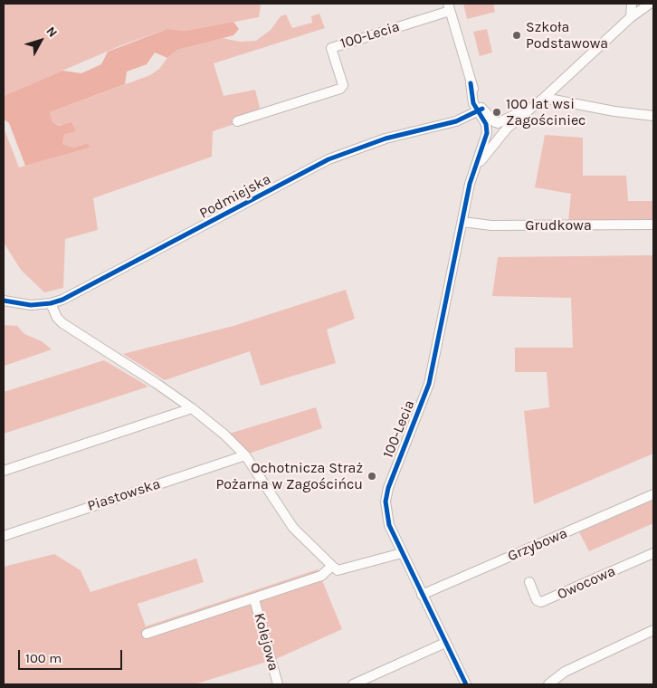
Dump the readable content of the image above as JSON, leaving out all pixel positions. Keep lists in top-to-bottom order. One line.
{"streets":{"street":["100-Lecia","Podmiejska","Grudkowa","Piastowska","Grzybowa","Owocowa","Kolejowa"]},"crossings":[["100-Lecia","Podmiejska"],["100-Lecia","Grudkowa"],["100-Lecia","Grzybowa"]],"places":["Szkoła Podstawowa","100 lat wsi Zagościniec","Ochotnicza Straż Pożarna w Zagościńcu"],"scale_bar":"100 m","north":"top right"}
